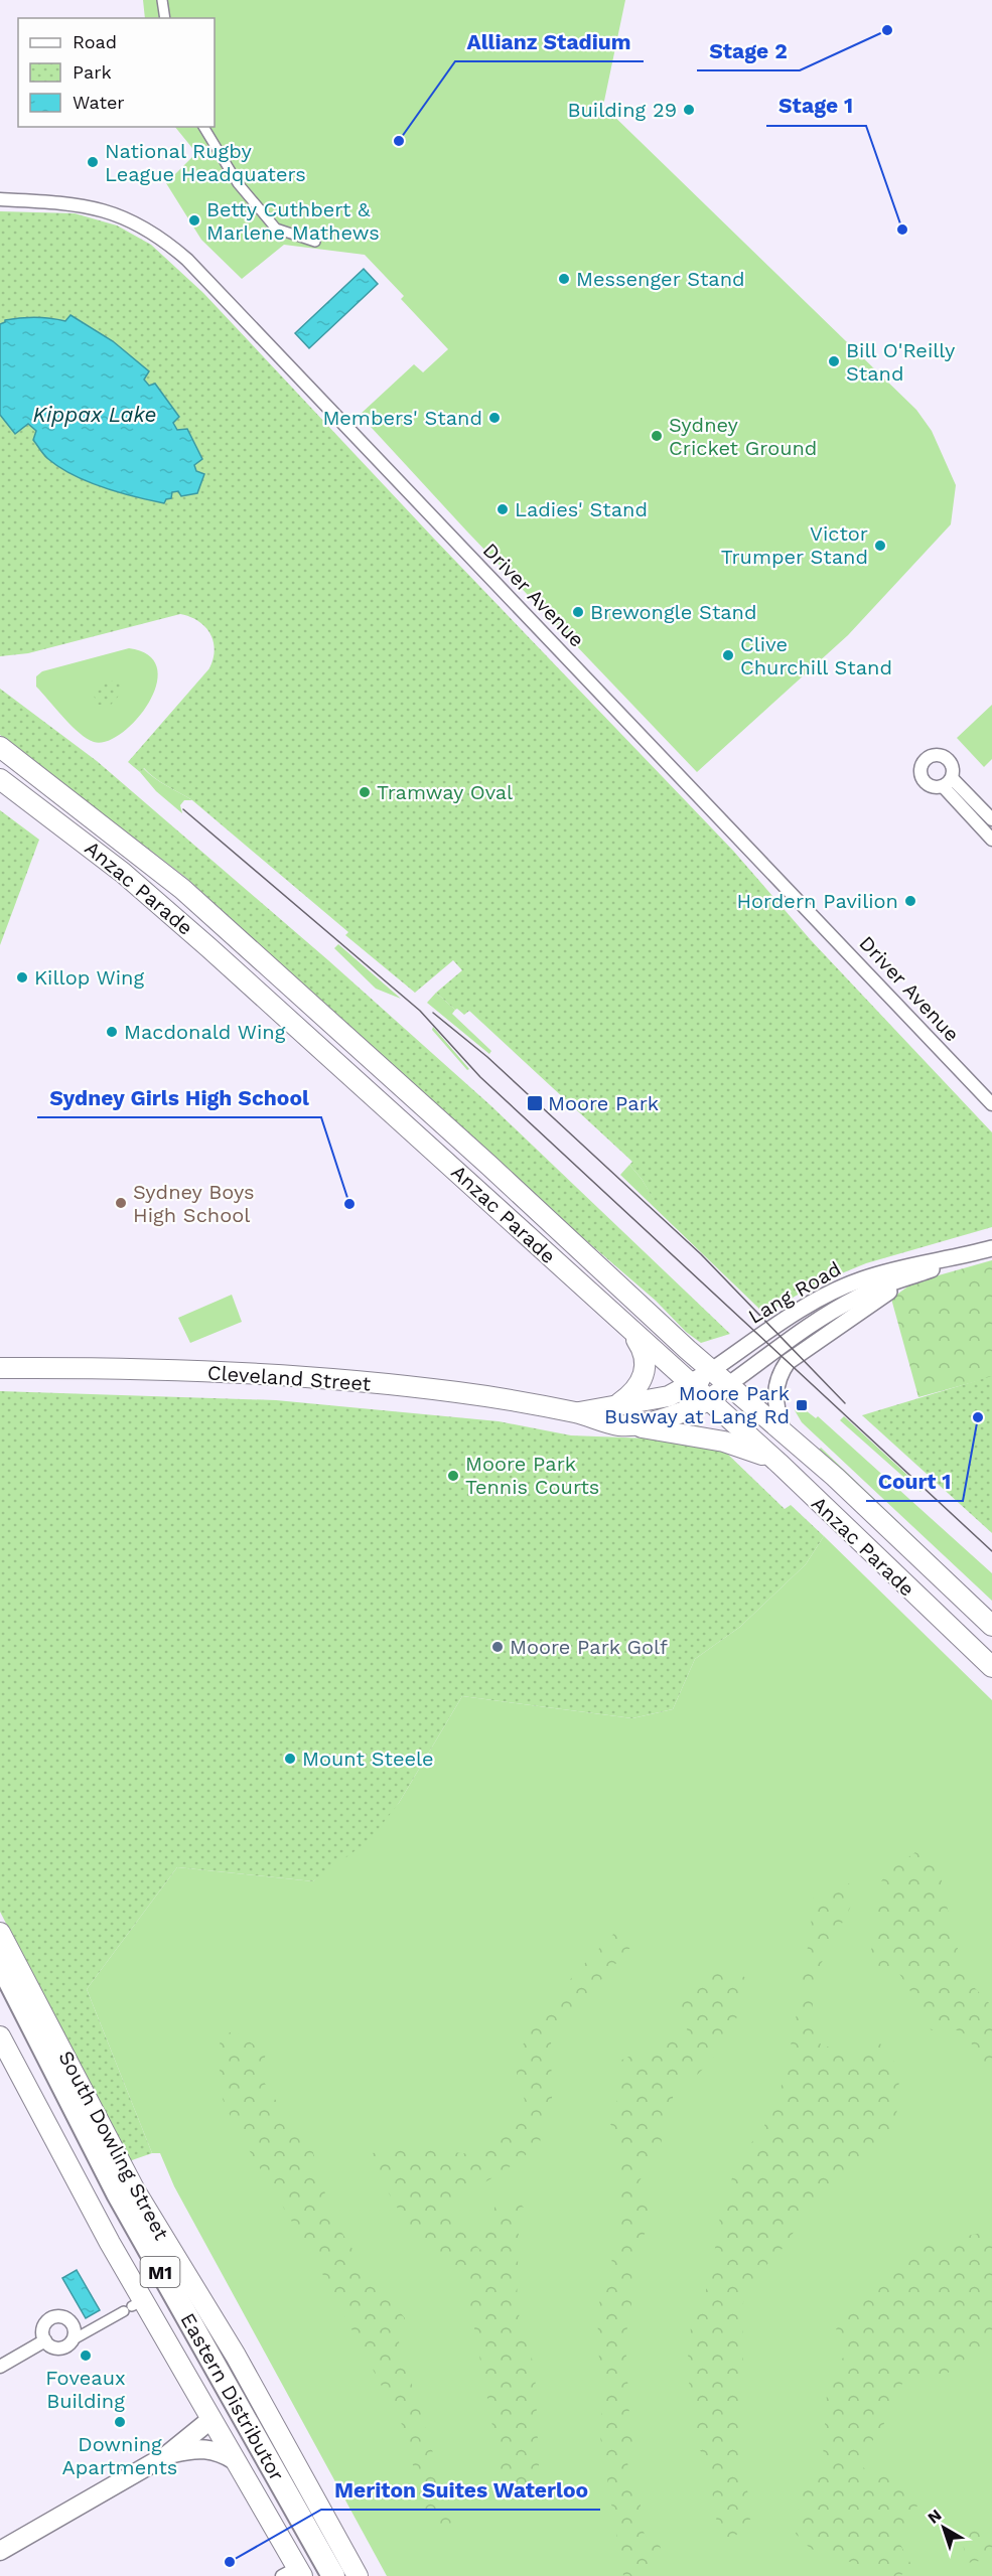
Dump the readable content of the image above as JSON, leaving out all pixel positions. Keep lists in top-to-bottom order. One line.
{"streets":{"highway":["M1","Eastern Distributor"],"main road":["Anzac Parade","Cleveland Street","South Dowling Street"],"street":["Driver Avenue","Lang Road"]},"crossings":[["Anzac Parade","Lang Road"],["Anzac Parade","Cleveland Street"],["Lang Road","Cleveland Street"]],"water":["Kippax Lake"],"places":{"other":["Stage 2","Building 29","Allianz Stadium","National Rugby League Headquaters","Betty Cuthbert & Marlene Mathews","Stage 1","Messenger Stand","Bill O'Reilly Stand","Members' Stand","Sydney Cricket Ground","Ladies' Stand","Victor Trumper Stand","Brewongle Stand","Clive Churchill Stand","Tramway Oval","Hordern Pavilion","Killop Wing","Macdonald Wing","Sydney Boys High School","Sydney Girls High School","Court 1","Moore Park Tennis Courts","Moore Park Golf","Mount Steele","Foveaux Building","Downing Apartments","Meriton Suites Waterloo"],"transit":["Moore Park","Moore Park Busway at Lang Rd"]},"legend":["Road","Park","Water"],"north":"top left"}
